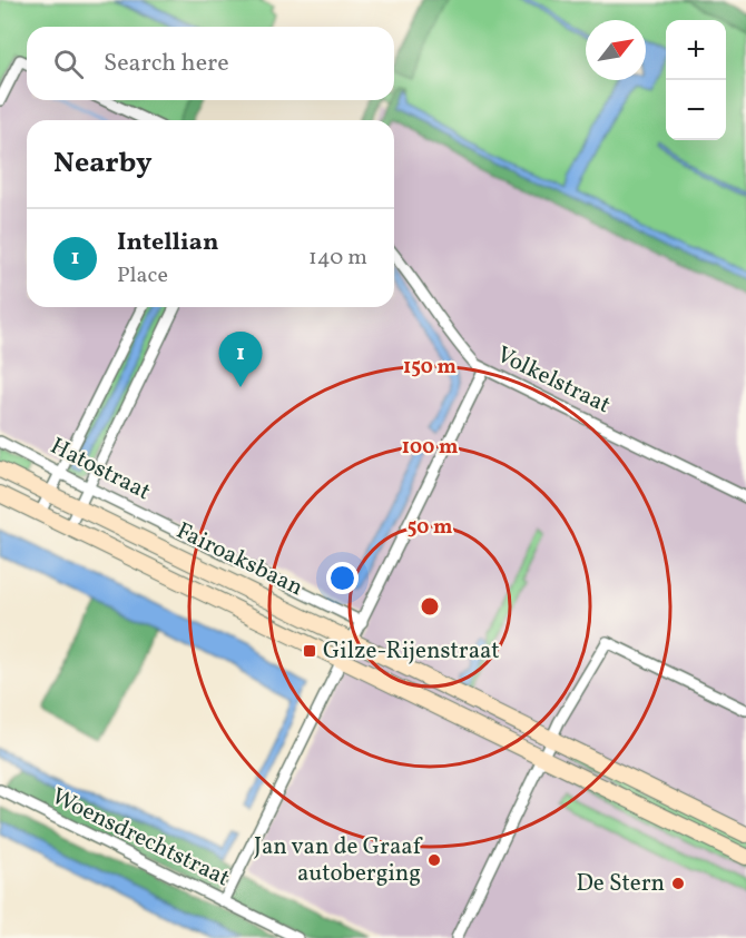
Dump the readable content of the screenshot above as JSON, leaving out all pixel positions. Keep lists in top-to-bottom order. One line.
{"streets":{"main road":["Fairoaksbaan"],"street":["Volkelstraat","Hatostraat","Woensdrechtstraat"]},"places":{"transit":["Gilze-Rijenstraat"],"other":["Jan van de Graaf autoberging","De Stern"]},"north":"top right","page":{"map_buttons":["+","−"],"search":"Search here","heading":"Nearby","list":[{"mark":"1","name":"Intellian","note":"Place","value":"140 m"}],"pins":"1"},"rings":["150 m","100 m","50 m"]}
